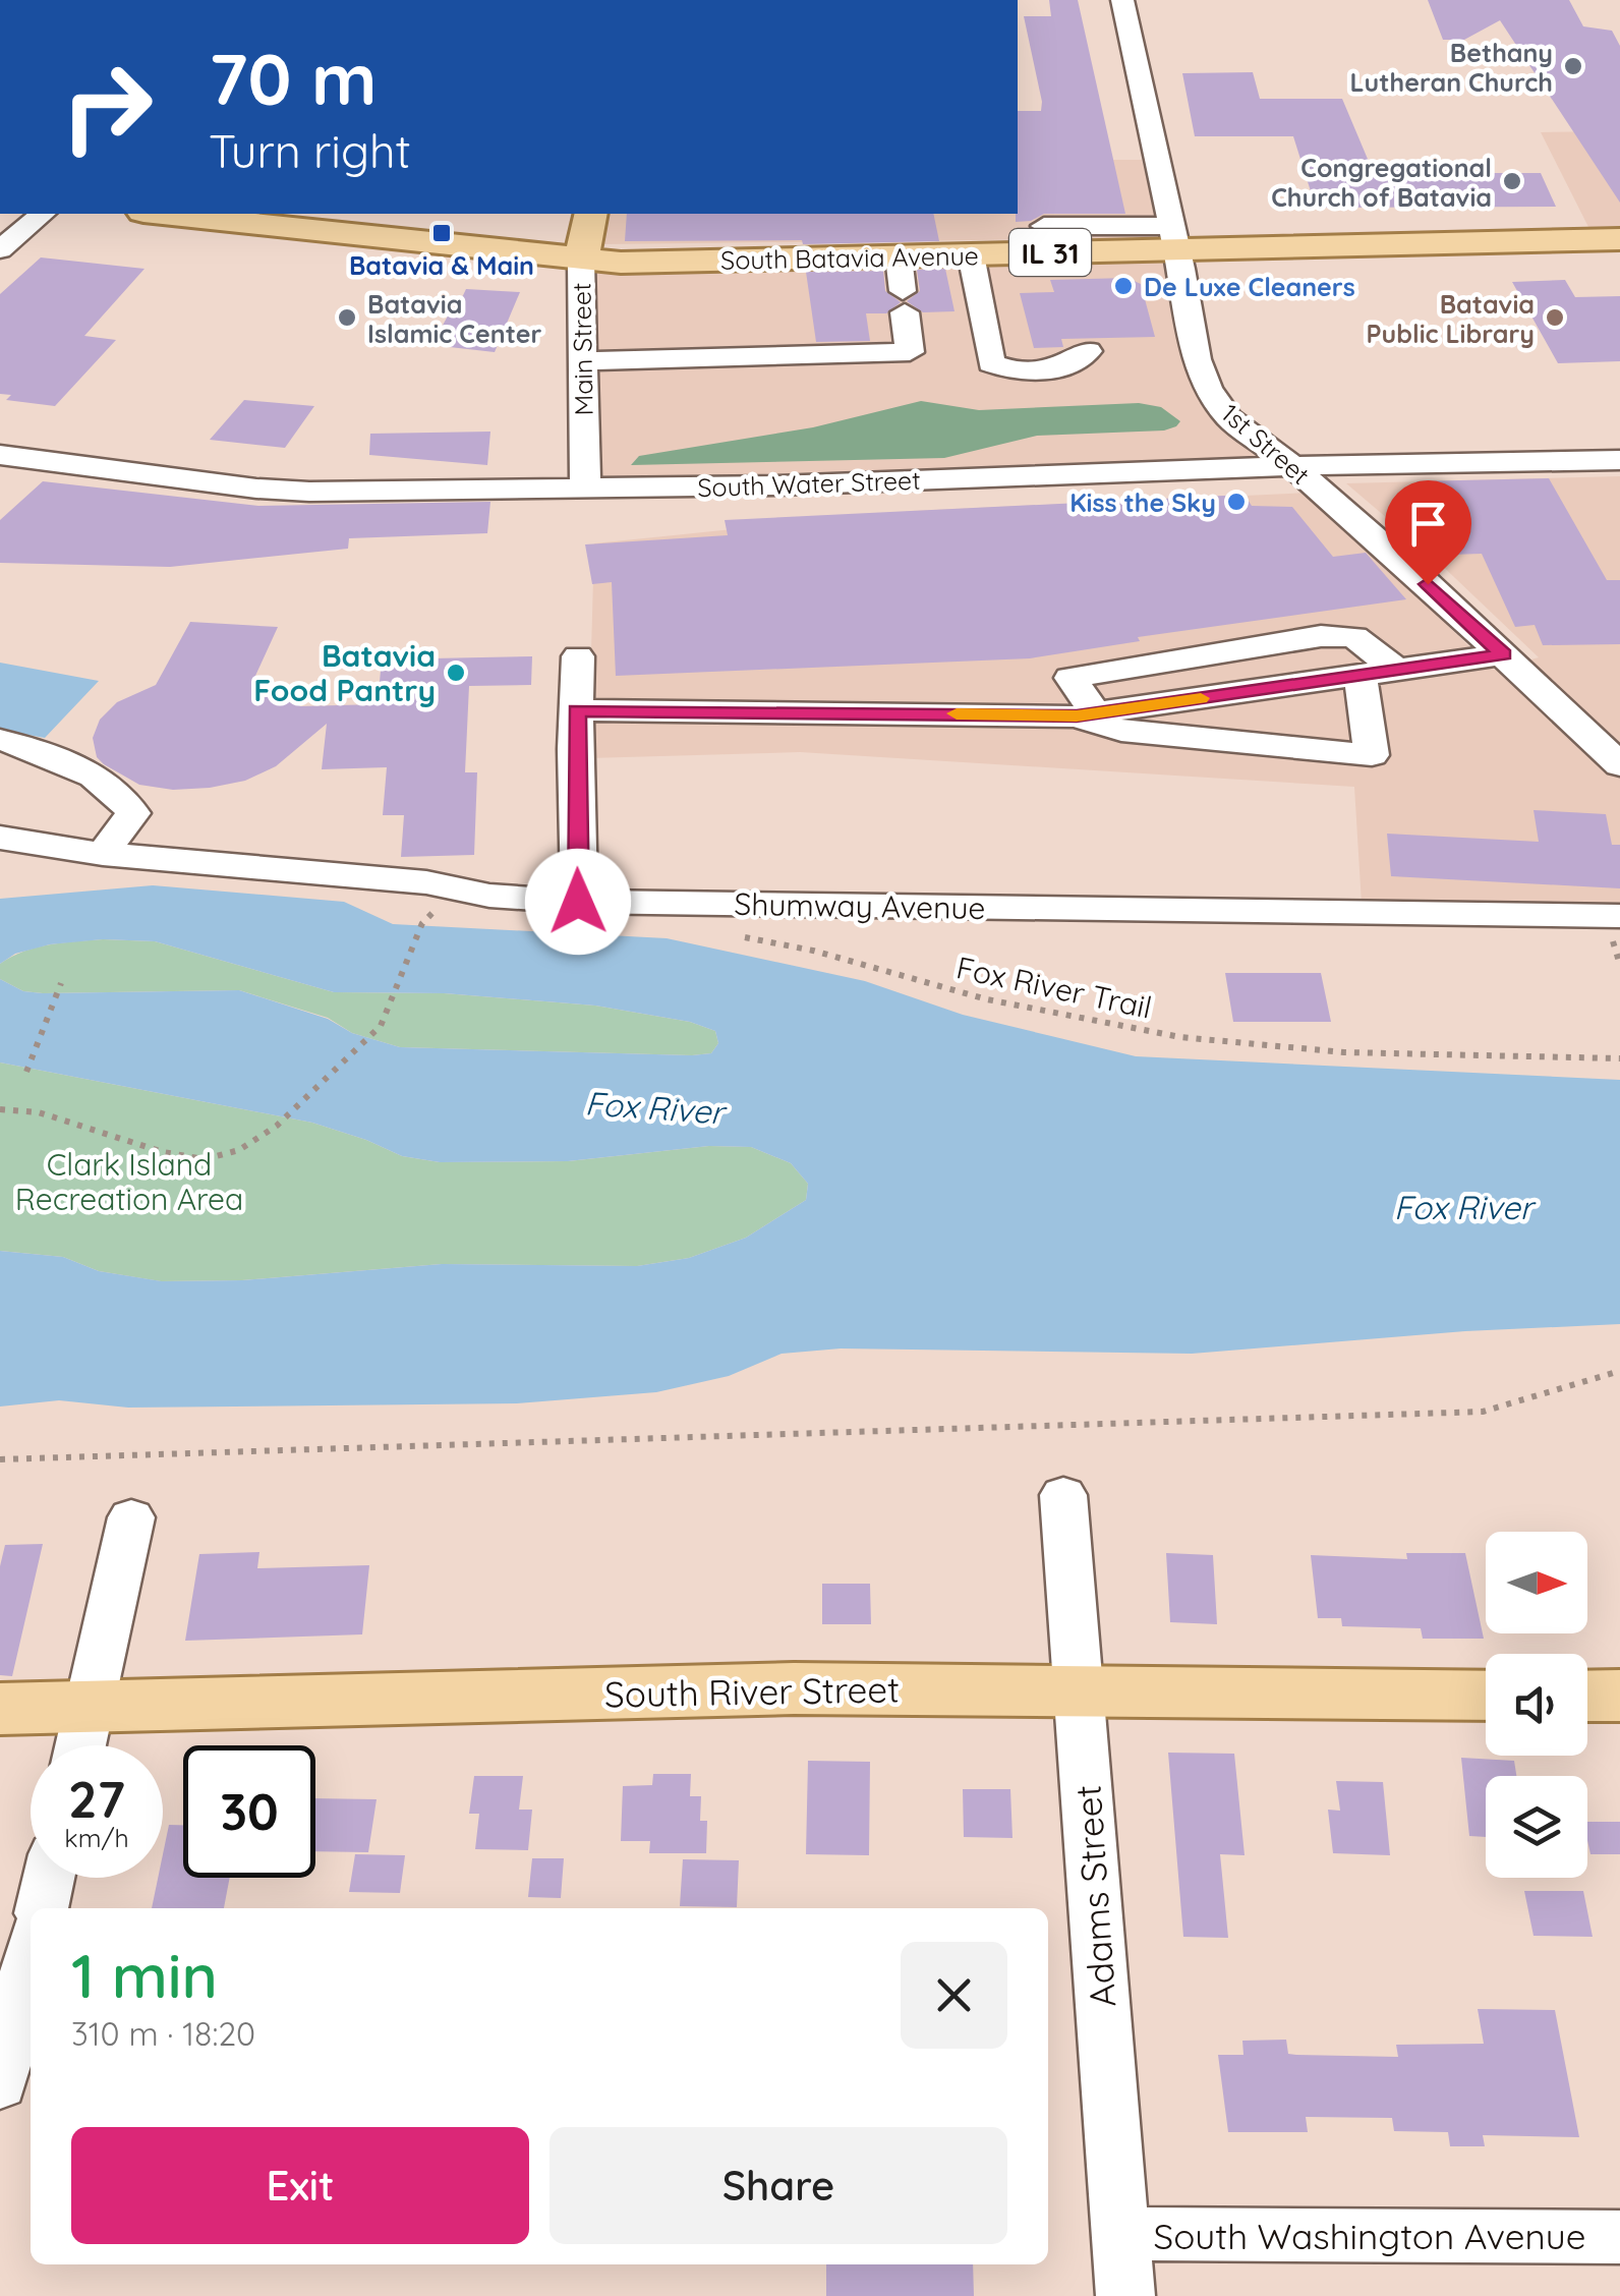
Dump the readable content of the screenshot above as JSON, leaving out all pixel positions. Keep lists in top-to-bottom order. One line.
{"streets":{"main road":["IL 31","South Batavia Avenue","Main Street","South River Street"],"street":["1st Street","South Water Street","Shumway Avenue","Adams Street","South Washington Avenue"],"path":["Fox River Trail"]},"crossings":[["South Batavia Avenue","Main Street"],["South Batavia Avenue","1st Street"],["Main Street","South Water Street"],["1st Street","South Water Street"],["South River Street","Adams Street"],["Adams Street","South Washington Avenue"]],"water":["Fox River"],"parks":["Clark Island Recreation Area"],"places":{"other":["Bethany Lutheran Church","Congregational Church of Batavia","De Luxe Cleaners","Batavia Islamic Center","Batavia Public Library","Kiss the Sky","Batavia Food Pantry"],"transit":["Batavia & Main"]},"north":"right","page":{"turn":["70 m","Turn right"],"speed":"27 km/h","limit":"30","heading":["1 min","310 m · 18:20"],"buttons":["Exit","Share"]}}
